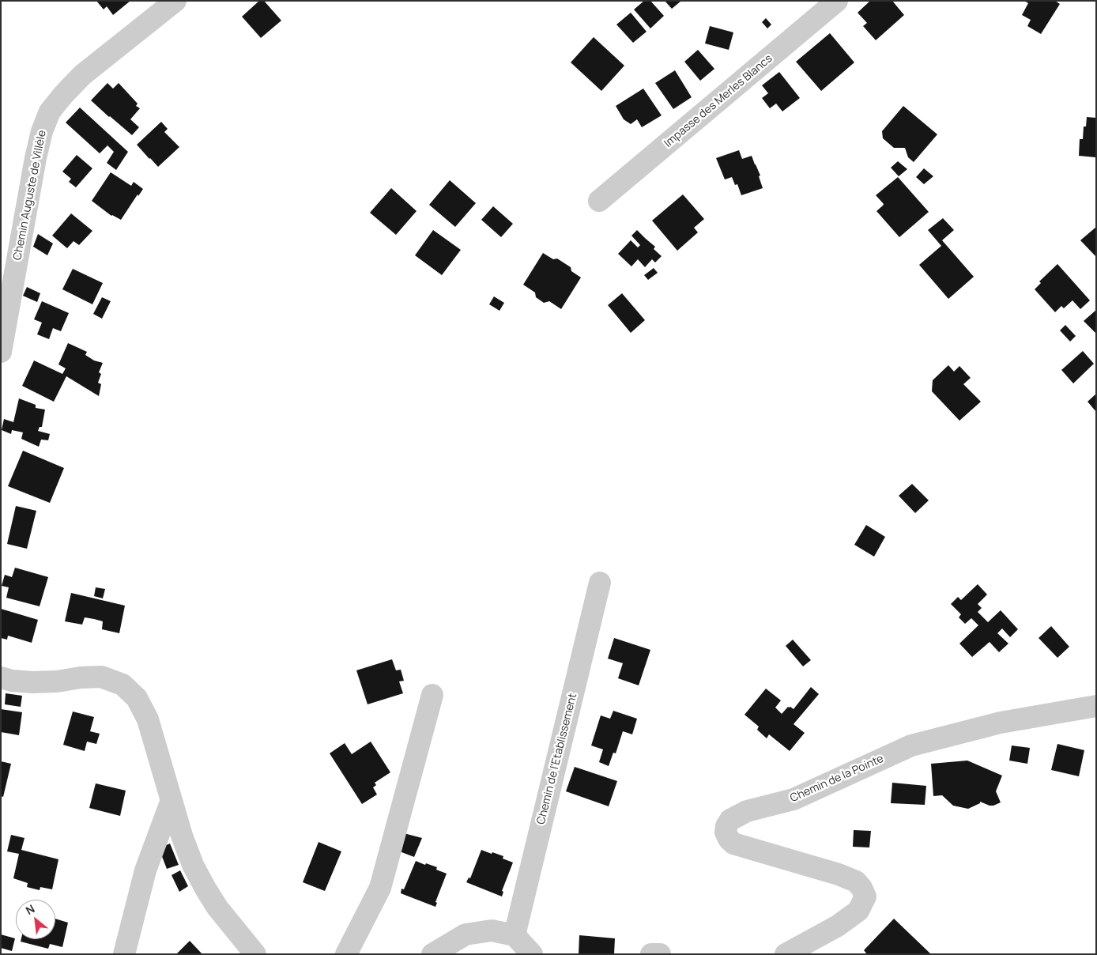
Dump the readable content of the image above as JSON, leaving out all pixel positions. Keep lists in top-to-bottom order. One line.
{"streets":{"street":["Impasse des Merles Blancs","Chemin Auguste de Villèle","Chemin de l'Etablissement","Chemin de la Pointe"]},"north":"top left"}
